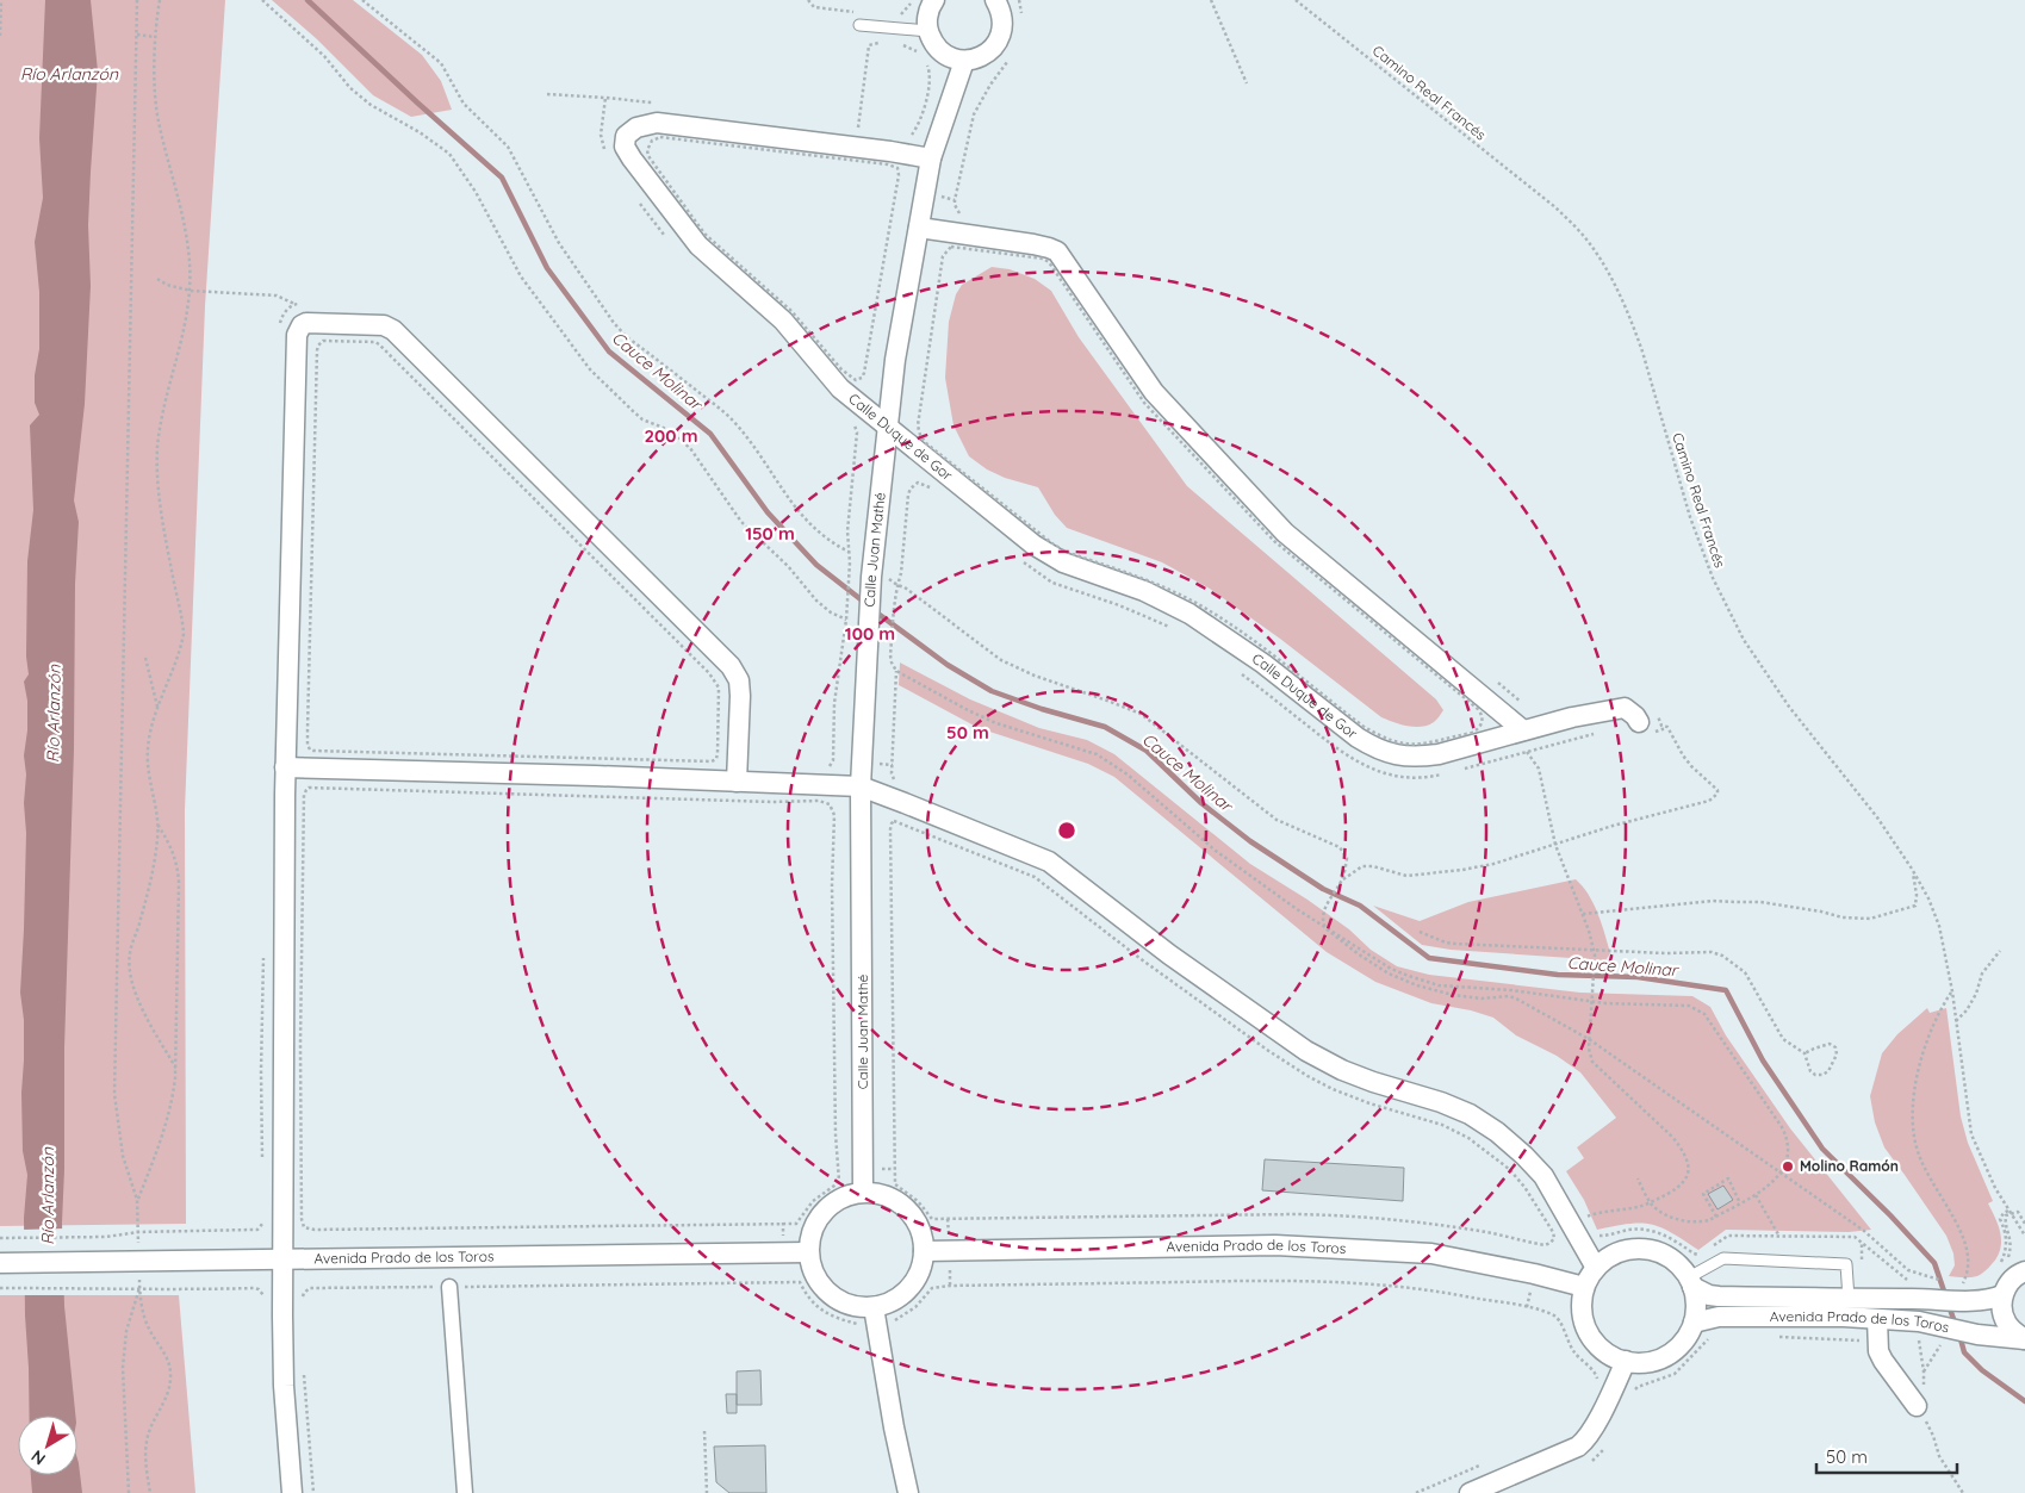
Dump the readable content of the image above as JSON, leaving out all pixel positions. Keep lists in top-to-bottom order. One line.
{"streets":{"street":["Calle Duque de Gor","Calle Juan Mathé","Avenida Prado de los Toros"],"path":["Camino Real Francés"]},"crossings":[["Calle Duque de Gor","Calle Juan Mathé"],["Calle Juan Mathé","Avenida Prado de los Toros"]],"water":["Río Arlanzón","Cauce Molinar"],"places":["Molino Ramón"],"scale_bar":"50 m","north":"bottom left","rings":["200 m","150 m","100 m","50 m"]}
